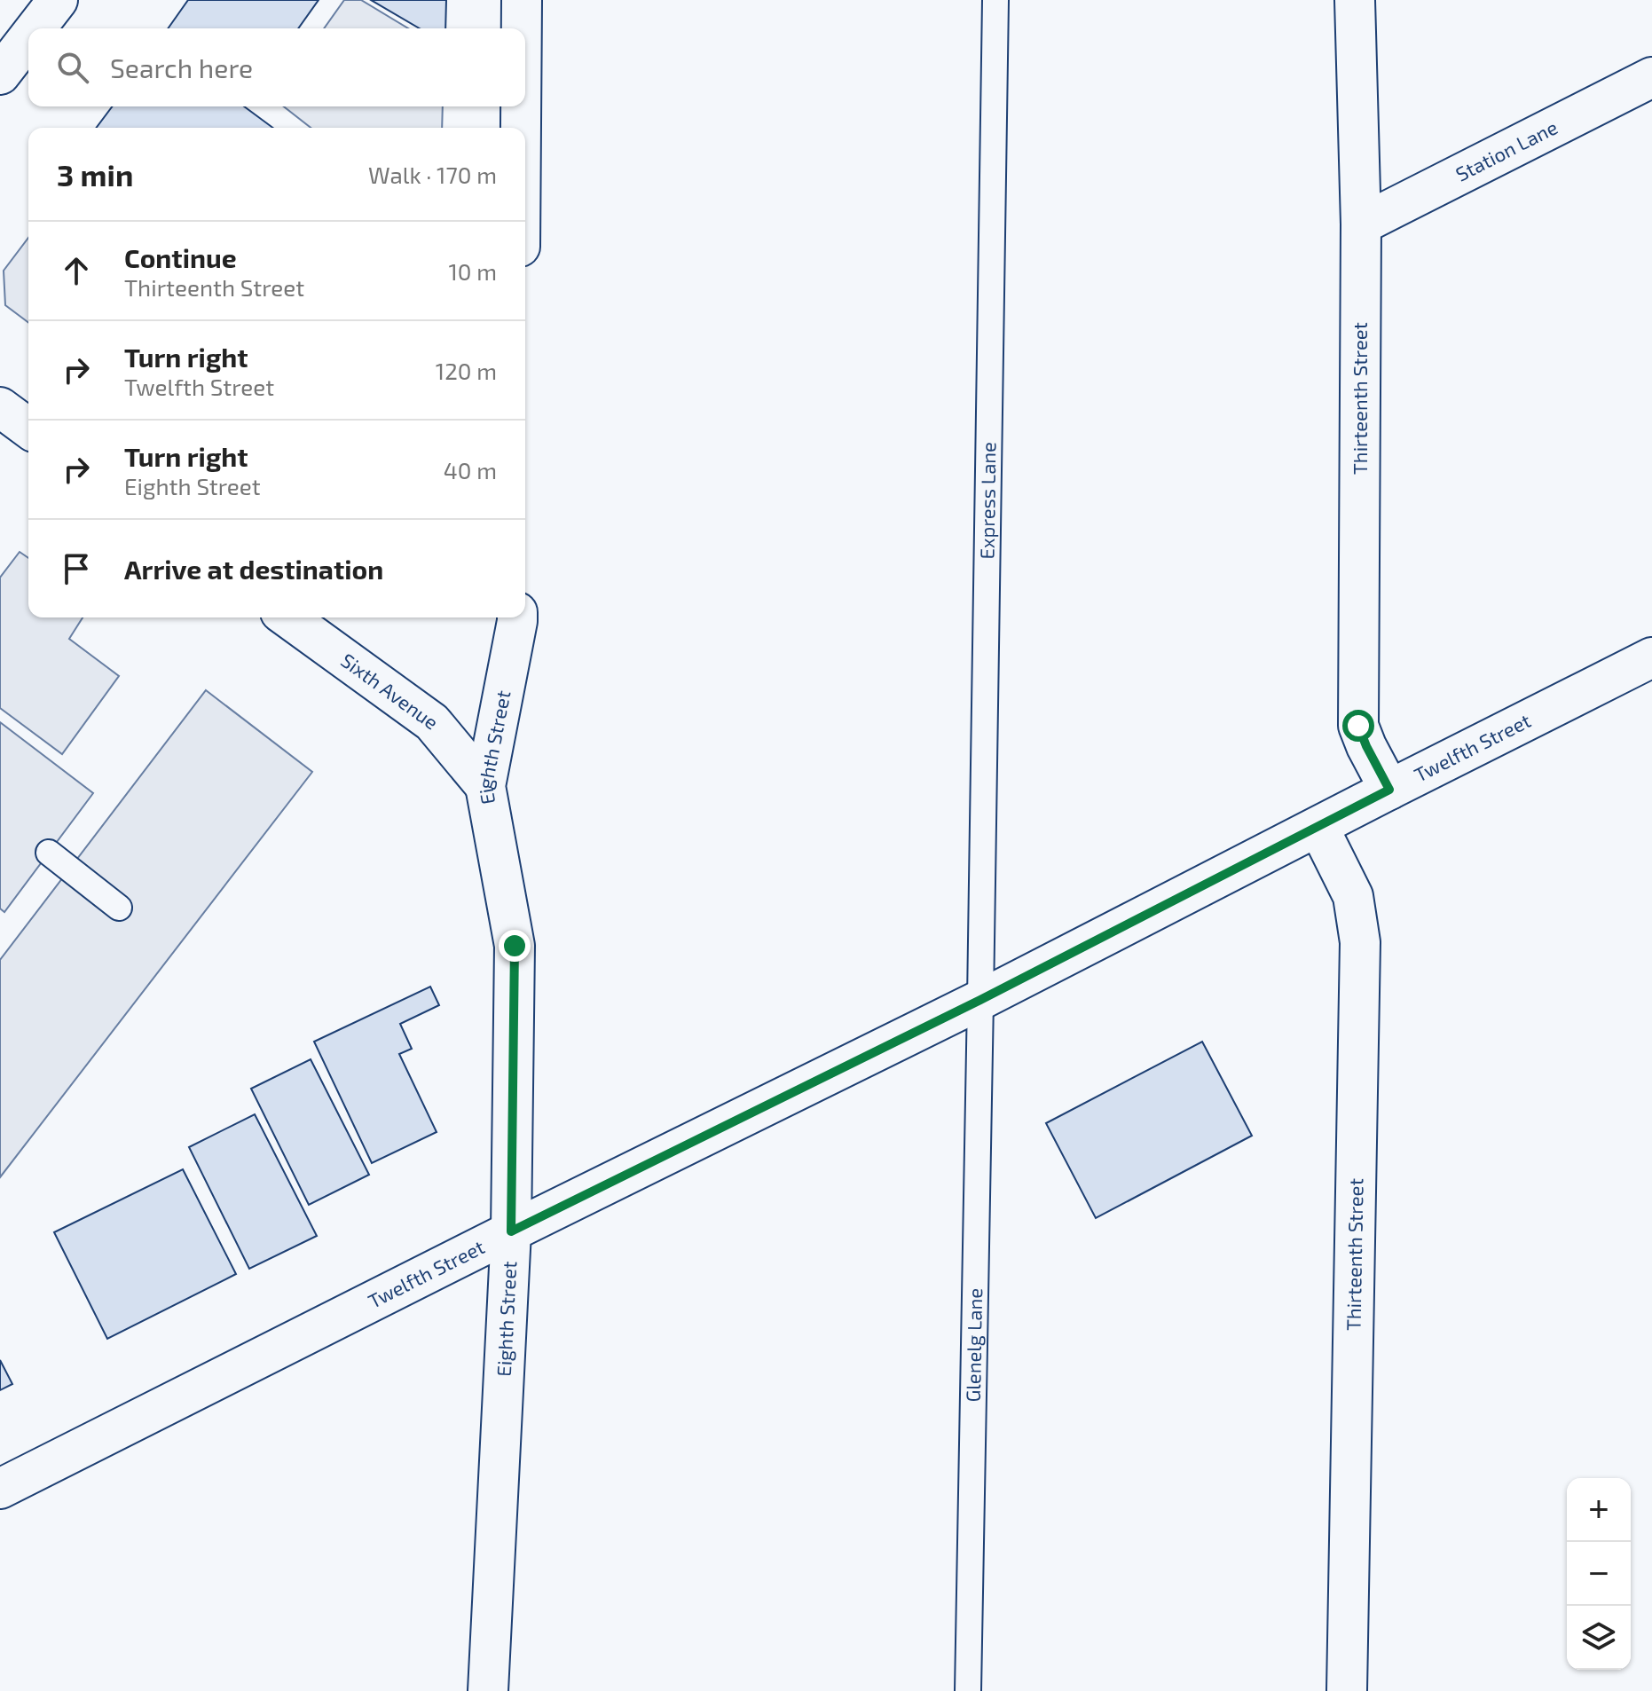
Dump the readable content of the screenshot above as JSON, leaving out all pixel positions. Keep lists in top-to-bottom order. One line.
{"streets":{"street":["Station Lane","Thirteenth Street","Sixth Avenue","Eighth Street","Twelfth Street"],"lane":["Express Lane","Glenelg Lane"]},"crossings":[["Station Lane","Thirteenth Street"],["Thirteenth Street","Twelfth Street"],["Express Lane","Twelfth Street"],["Express Lane","Glenelg Lane"],["Sixth Avenue","Eighth Street"],["Eighth Street","Twelfth Street"],["Twelfth Street","Glenelg Lane"]],"page":{"search":"Search here","heading":["3 min","Walk · 170 m"],"list":[["Continue","Thirteenth Street","10 m"],["Turn right","Twelfth Street","120 m"],["Turn right","Eighth Street","40 m"],"Arrive at destination"],"map_buttons":["+","−"]}}
